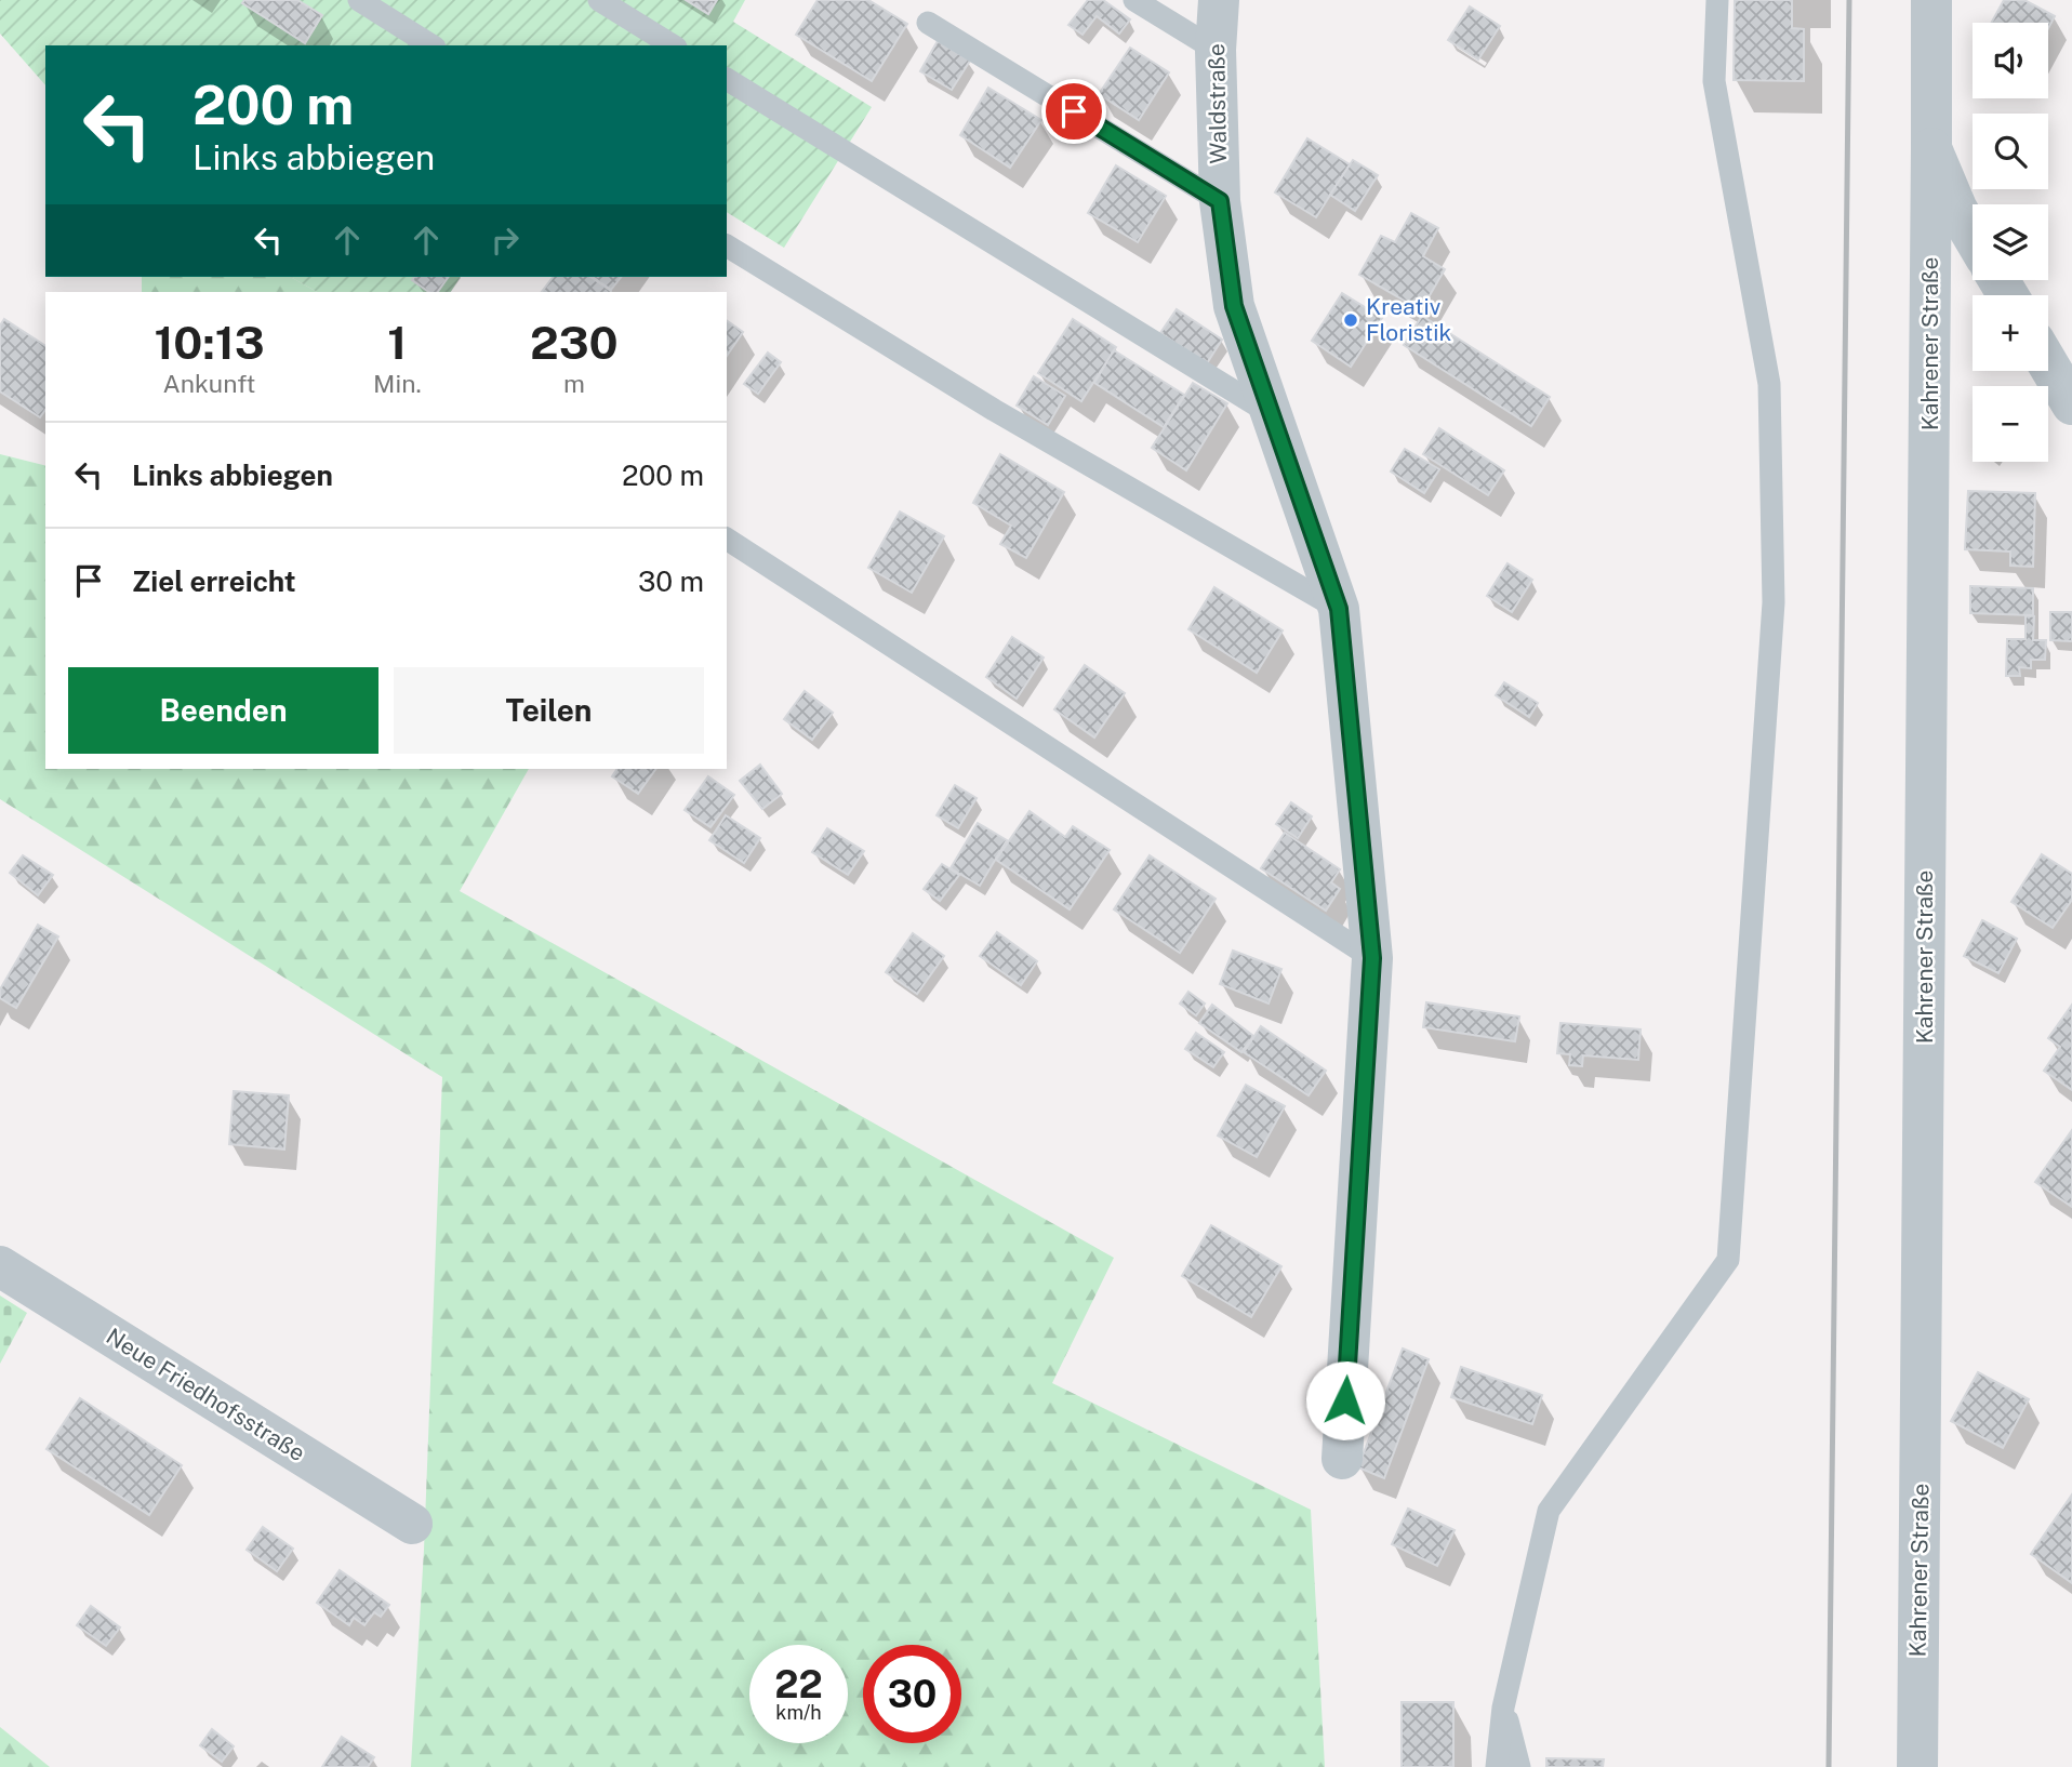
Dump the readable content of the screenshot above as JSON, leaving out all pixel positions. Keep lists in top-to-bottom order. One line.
{"streets":{"street":["Waldstraße","Kahrener Straße","Neue Friedhofsstraße"]},"places":["Kreativ Floristik"],"page":{"map_buttons":["+","−"],"turn":["200 m","Links abbiegen"],"eta":["10:13","Ankunft","1","Min.","230","m"],"list":[{"name":"Links abbiegen","value":"200 m"},{"name":"Ziel erreicht","value":"30 m"}],"buttons":["Beenden","Teilen"],"speed":"22 km/h","limit":"30"}}
